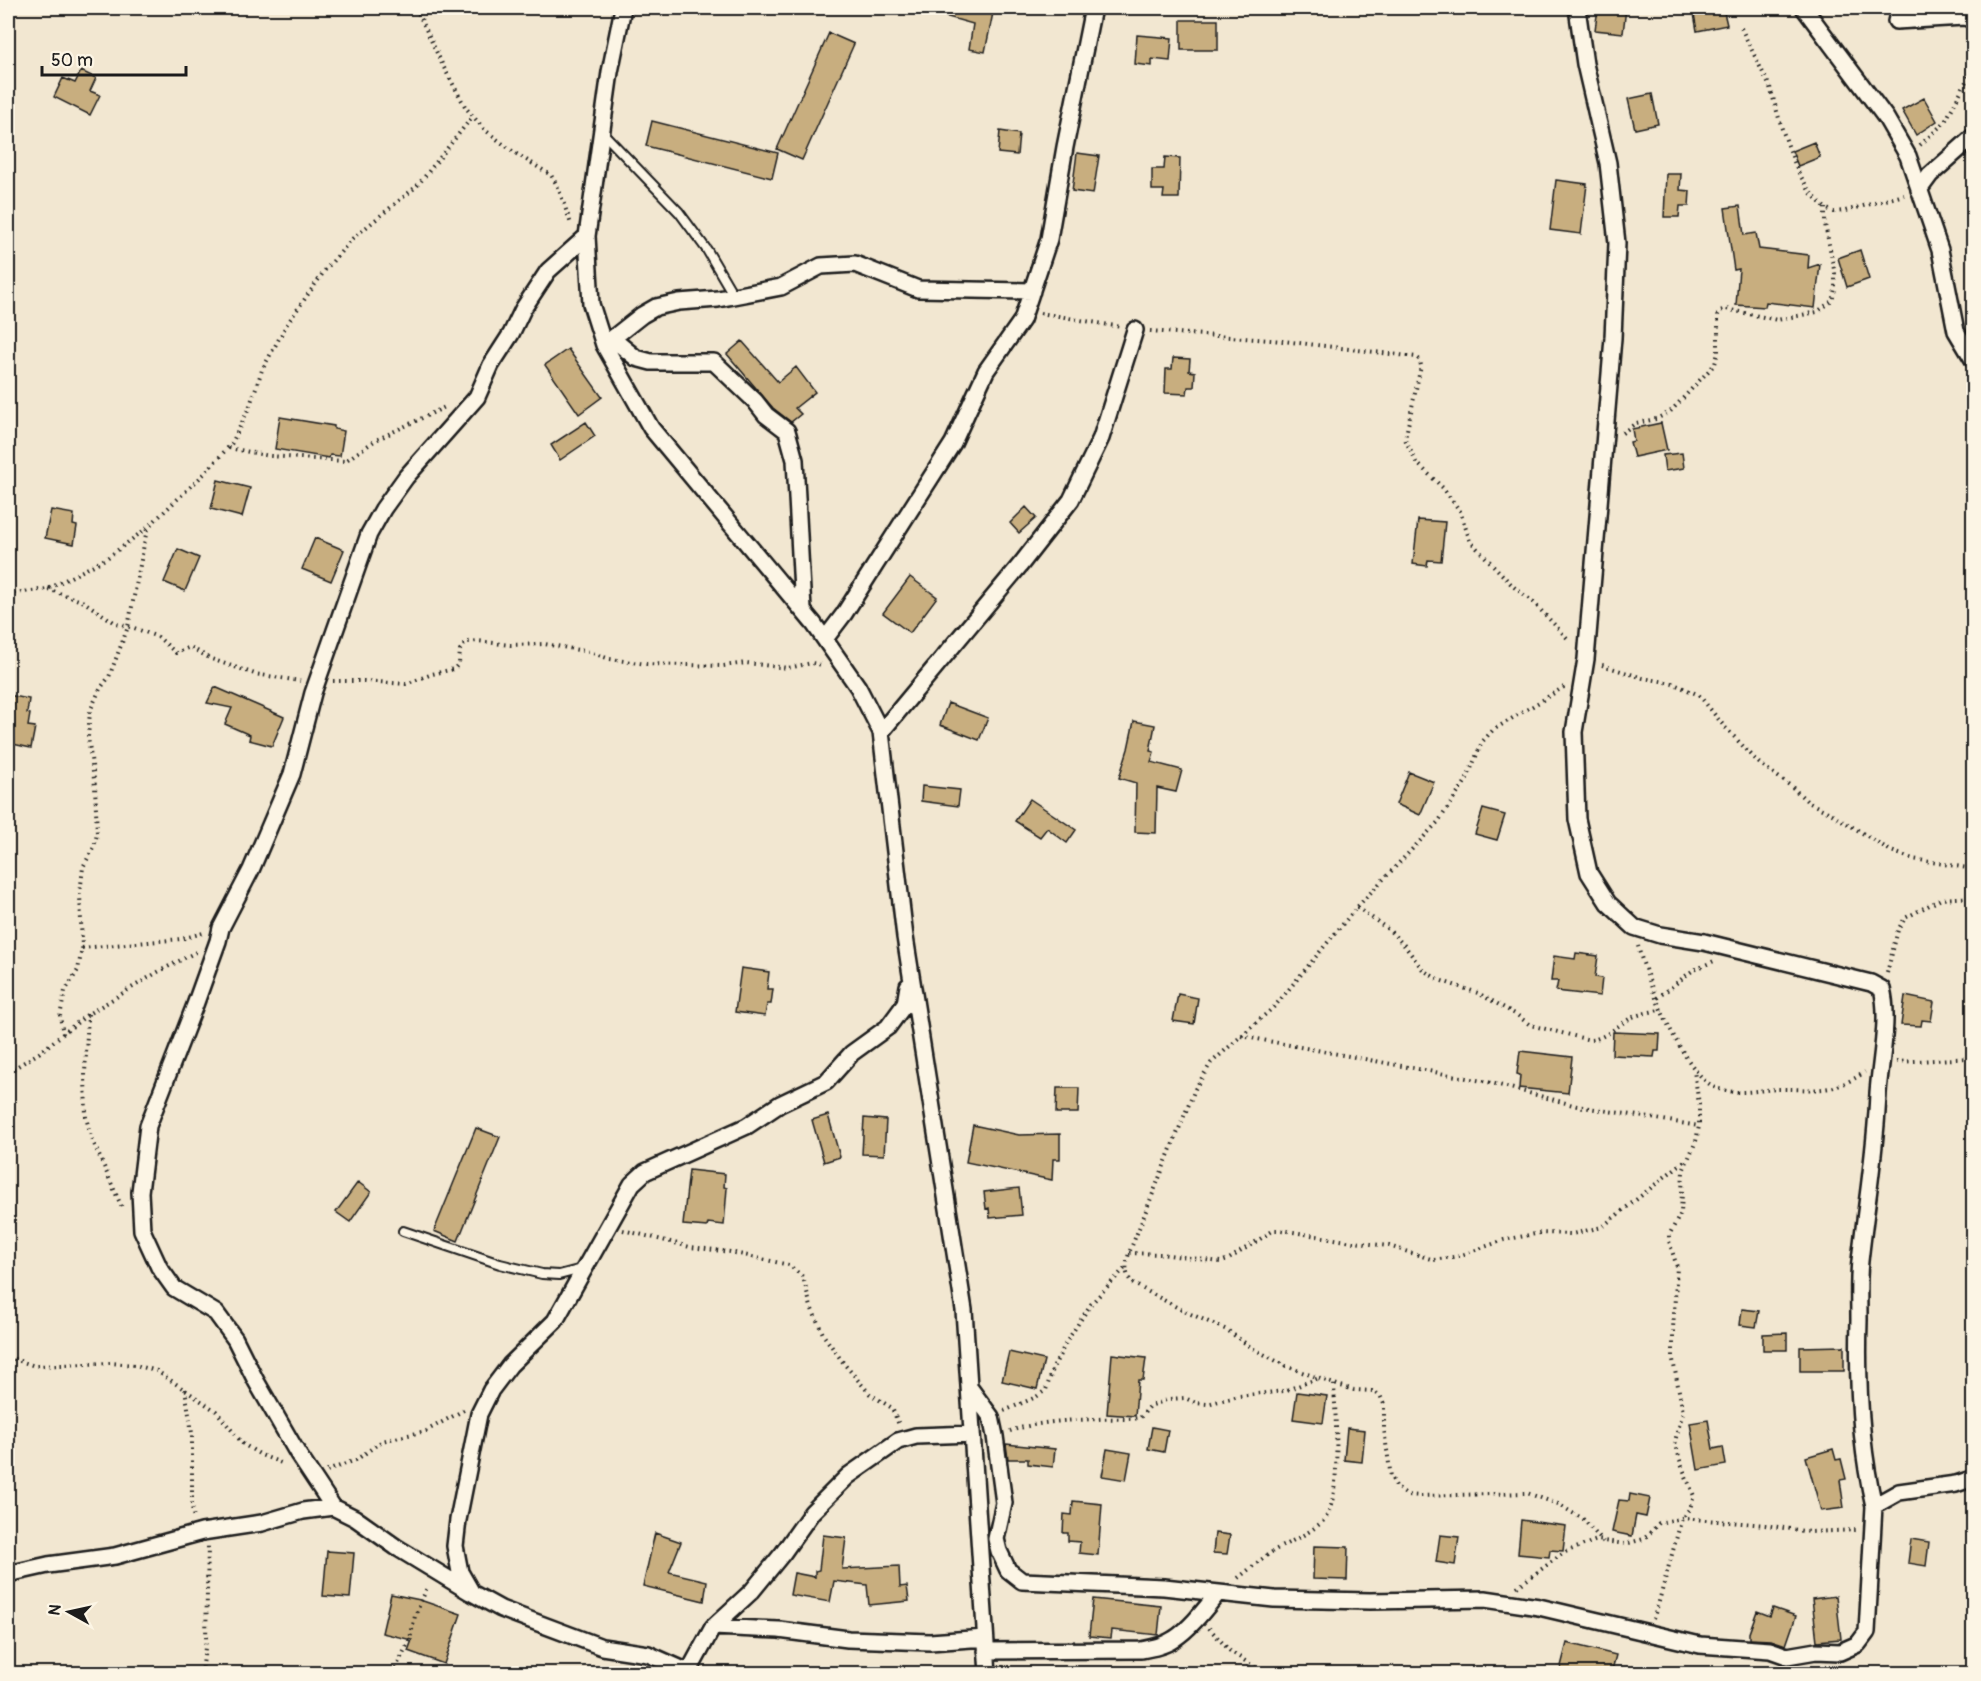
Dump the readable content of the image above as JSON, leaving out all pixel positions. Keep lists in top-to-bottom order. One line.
{"scale_bar":"50 m","north":"left"}
